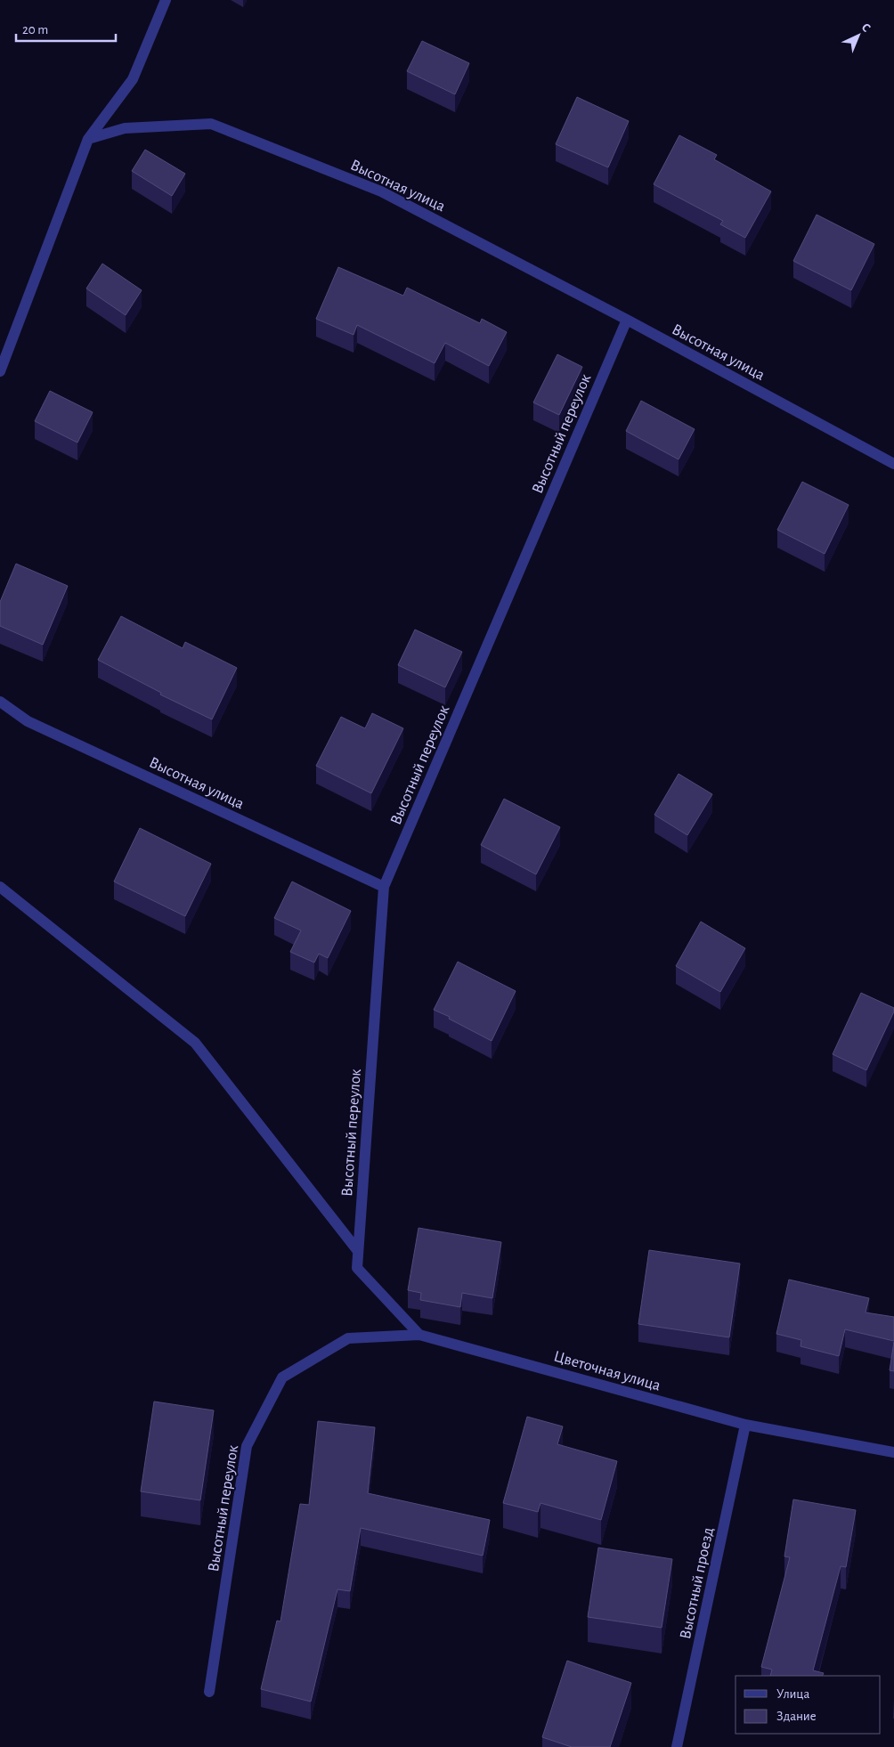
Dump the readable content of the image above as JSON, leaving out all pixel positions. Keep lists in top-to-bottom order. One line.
{"streets":{"street":["Высотная улица","Высотный переулок","Цветочная улица","Высотный проезд"]},"crossings":[["Высотная улица","Высотный переулок"],["Высотный переулок","Цветочная улица"],["Цветочная улица","Высотный проезд"]],"legend":["Улица","Здание"],"scale_bar":"20 m","north":"top right"}
